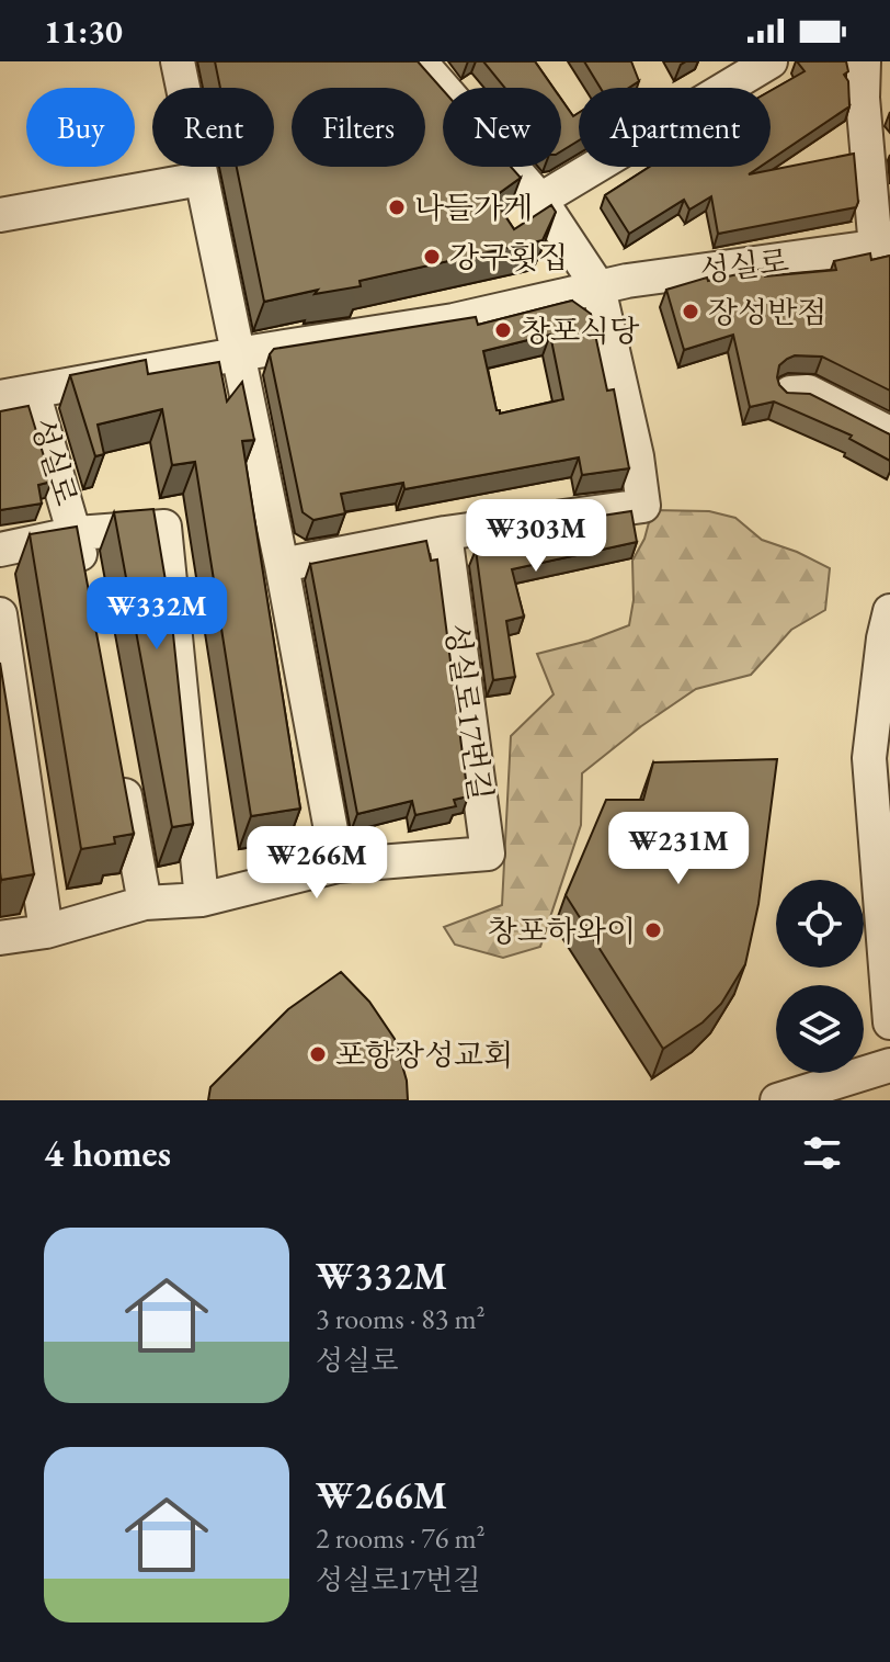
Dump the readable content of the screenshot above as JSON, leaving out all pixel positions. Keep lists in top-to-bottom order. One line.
{"streets":{"street":["성실로","성실로17번길"]},"places":["나들가게","강구횟집","장성반점","창포식당","창포하와이","포항장성교회"],"page":{"status":"11:30","chip":["Buy","Rent","Filters","New","Apartment"],"price":["₩303M","₩332M","₩231M","₩266M"],"heading":"4 homes","list":[{"name":"₩332M","note":"3 rooms · 83 m² · 성실로"},{"name":"₩266M","note":"2 rooms · 76 m² · 성실로17번길"}]}}
